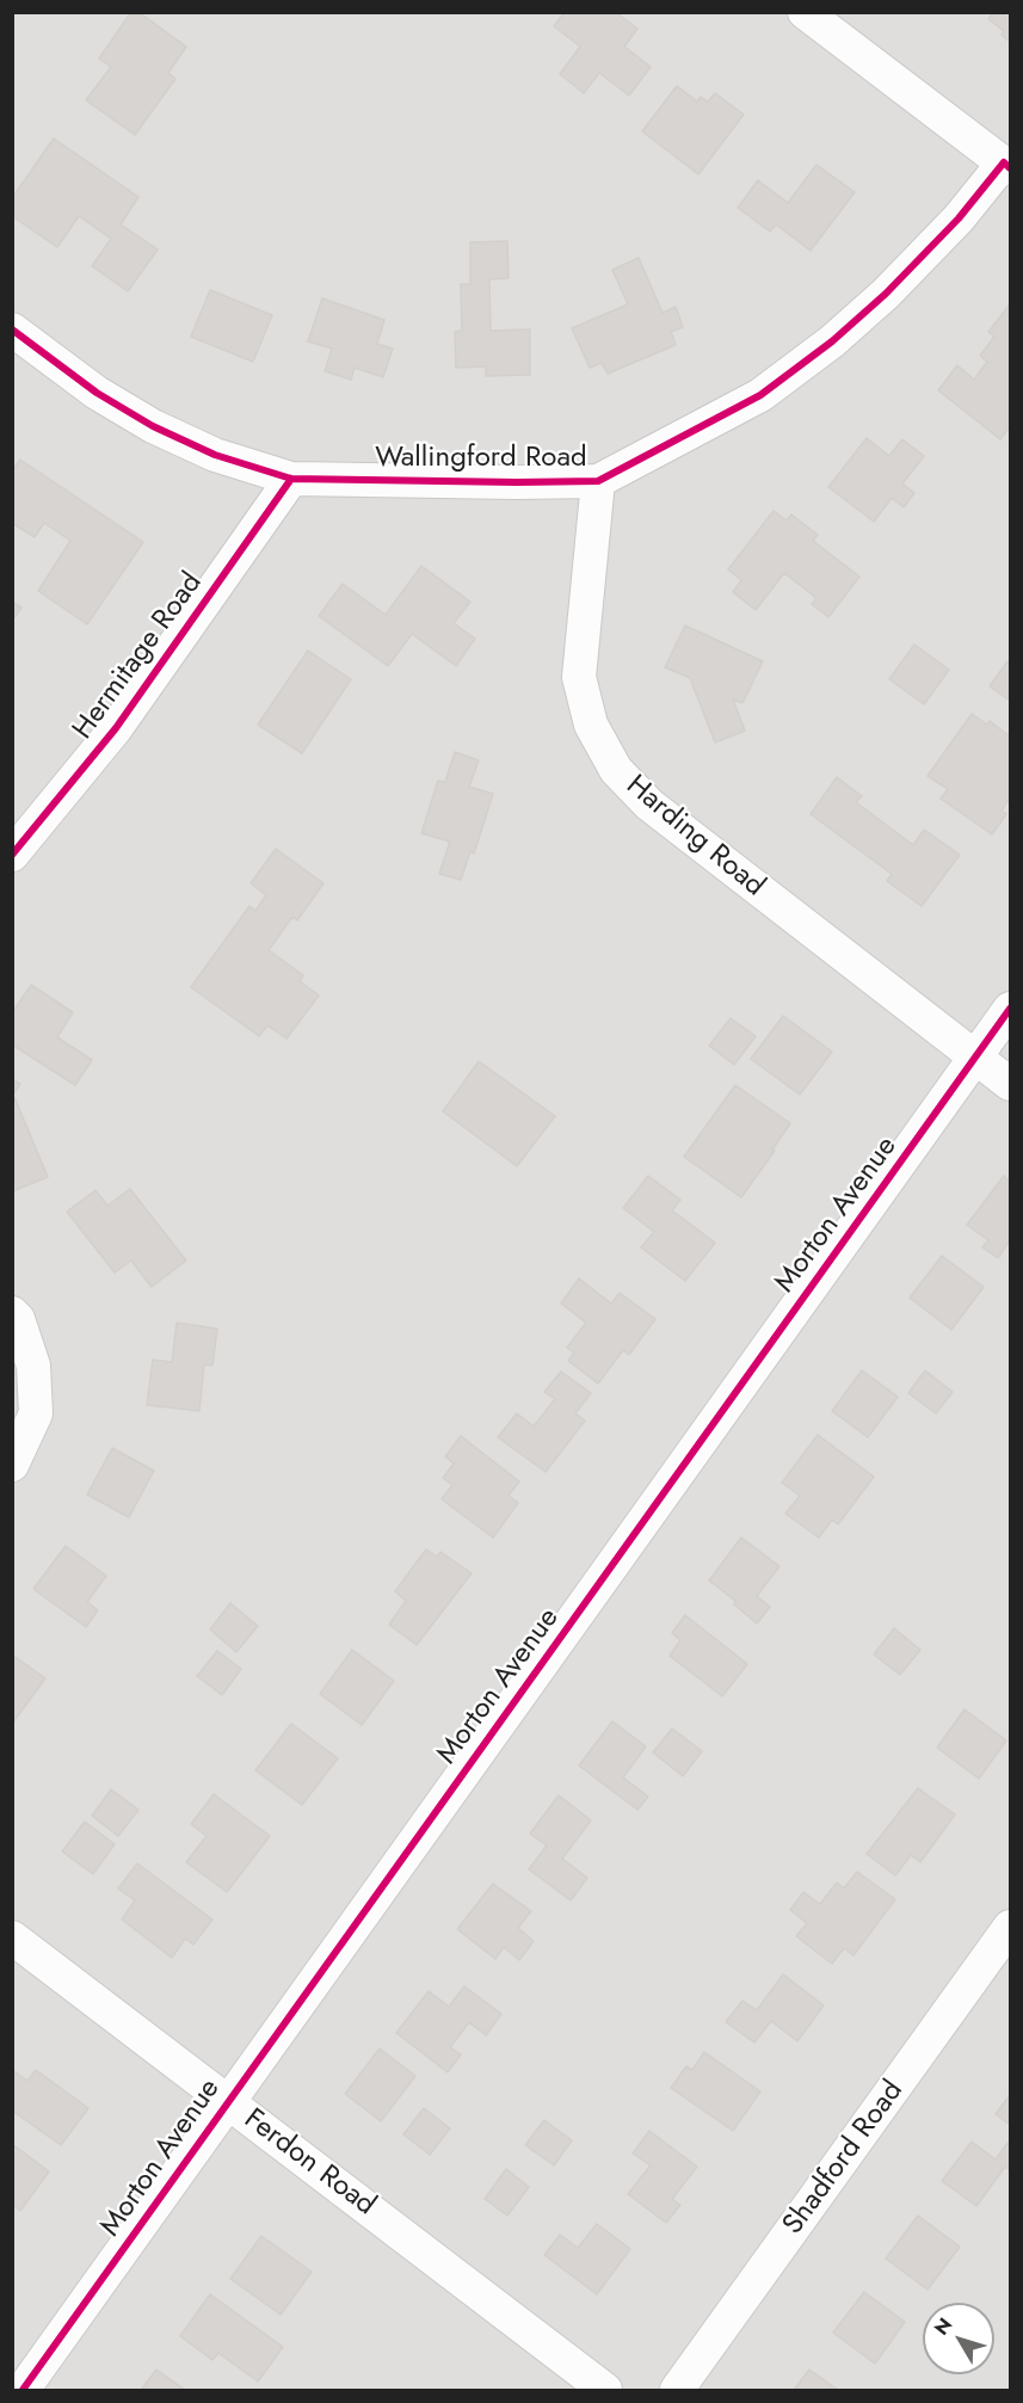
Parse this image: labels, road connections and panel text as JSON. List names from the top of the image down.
{
  "streets": {
    "street": [
      "Wallingford Road",
      "Hermitage Road",
      "Harding Road",
      "Morton Avenue",
      "Shadford Road",
      "Ferdon Road"
    ]
  },
  "crossings": [
    ["Wallingford Road", "Hermitage Road"],
    ["Wallingford Road", "Harding Road"],
    ["Harding Road", "Morton Avenue"],
    ["Morton Avenue", "Ferdon Road"]
  ],
  "north": "top left"
}
